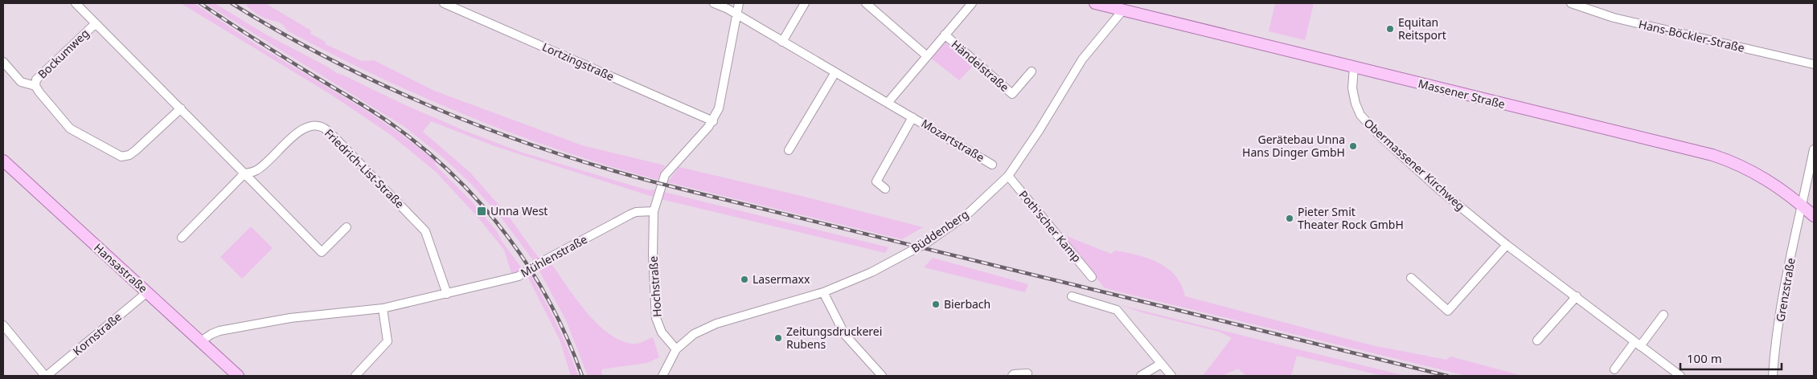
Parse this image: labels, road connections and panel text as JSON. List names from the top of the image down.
{
  "streets": {
    "main road": ["Massener Straße", "Hansastraße"],
    "street": [
      "Hans-Böckler-Straße",
      "Bockumweg",
      "Lortzingstraße",
      "Händelstraße",
      "Mozartstraße",
      "Obermassener Kirchweg",
      "Friedrich-List-Straße",
      "Poth'scher Kamp",
      "Büddenberg",
      "Mühlenstraße",
      "Hochstraße",
      "Grenzstraße",
      "Kornstraße"
    ]
  },
  "crossings": [
    ["Händelstraße", "Mozartstraße"],
    ["Massener Straße", "Obermassener Kirchweg"],
    ["Massener Straße", "Büddenberg"],
    ["Massener Straße", "Grenzstraße"],
    ["Friedrich-List-Straße", "Mühlenstraße"],
    ["Poth'scher Kamp", "Büddenberg"],
    ["Büddenberg", "Hochstraße"],
    ["Mühlenstraße", "Hansastraße"],
    ["Mühlenstraße", "Hochstraße"],
    ["Hansastraße", "Kornstraße"]
  ],
  "places": {
    "other": [
      "Equitan Reitsport",
      "Gerätebau Unna Hans Dinger GmbH",
      "Pieter Smit Theater Rock GmbH",
      "Lasermaxx",
      "Bierbach",
      "Zeitungsdruckerei Rubens"
    ],
    "transit": ["Unna West"]
  },
  "scale_bar": "100 m"
}
